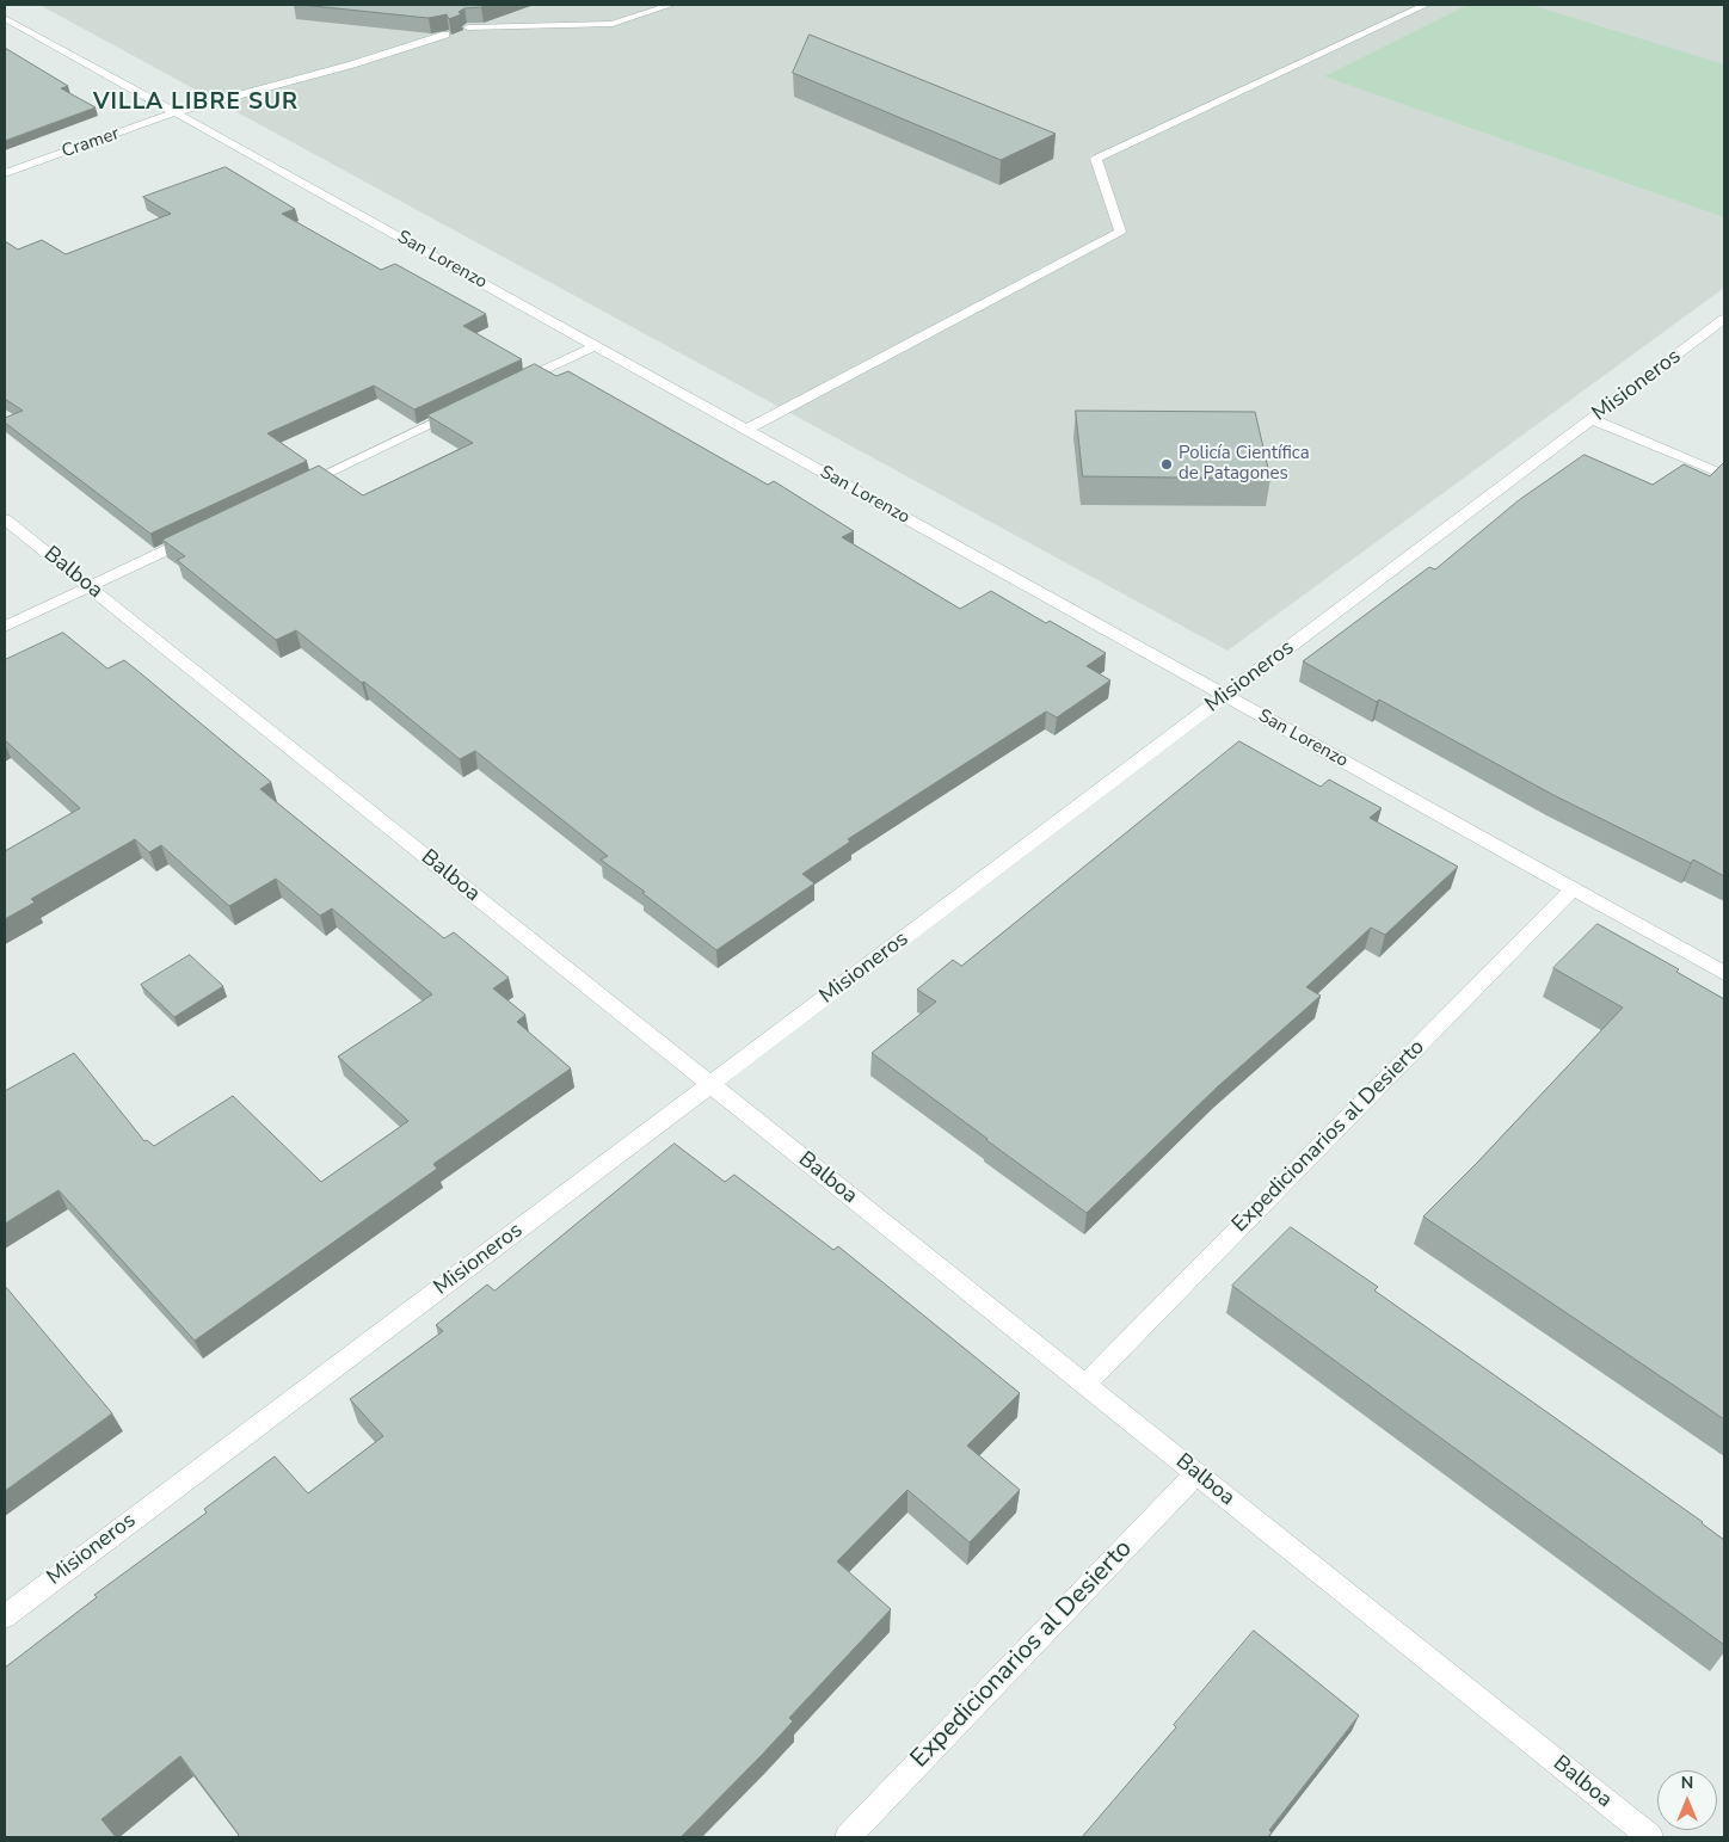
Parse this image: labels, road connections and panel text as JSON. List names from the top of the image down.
{
  "streets": {
    "street": [
      "Cramer",
      "San Lorenzo",
      "Misioneros",
      "Balboa",
      "Expedicionarios al Desierto"
    ]
  },
  "crossings": [
    ["Cramer", "San Lorenzo"],
    ["San Lorenzo", "Misioneros"],
    ["San Lorenzo", "Expedicionarios al Desierto"],
    ["Misioneros", "Balboa"],
    ["Balboa", "Expedicionarios al Desierto"]
  ],
  "districts": ["VILLA LIBRE SUR"],
  "places": ["Policía Científica de Patagones"],
  "north": "top"
}
